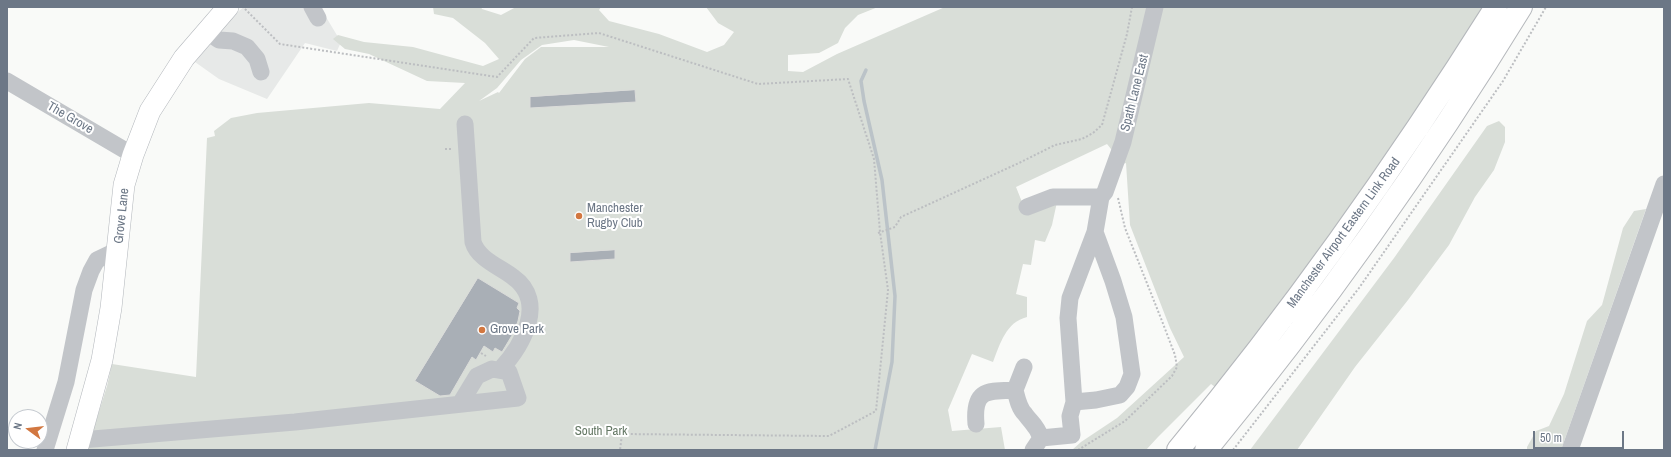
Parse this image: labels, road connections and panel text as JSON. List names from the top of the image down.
{
  "streets": {
    "highway": ["Manchester Airport Eastern Link Road"],
    "main road": ["Grove Lane"],
    "street": ["Spath Lane East", "The Grove"]
  },
  "crossings": [
    ["The Grove", "Grove Lane"]
  ],
  "parks": ["South Park"],
  "places": ["Manchester Rugby Club", "Grove Park"],
  "scale_bar": "50 m",
  "north": "left"
}
